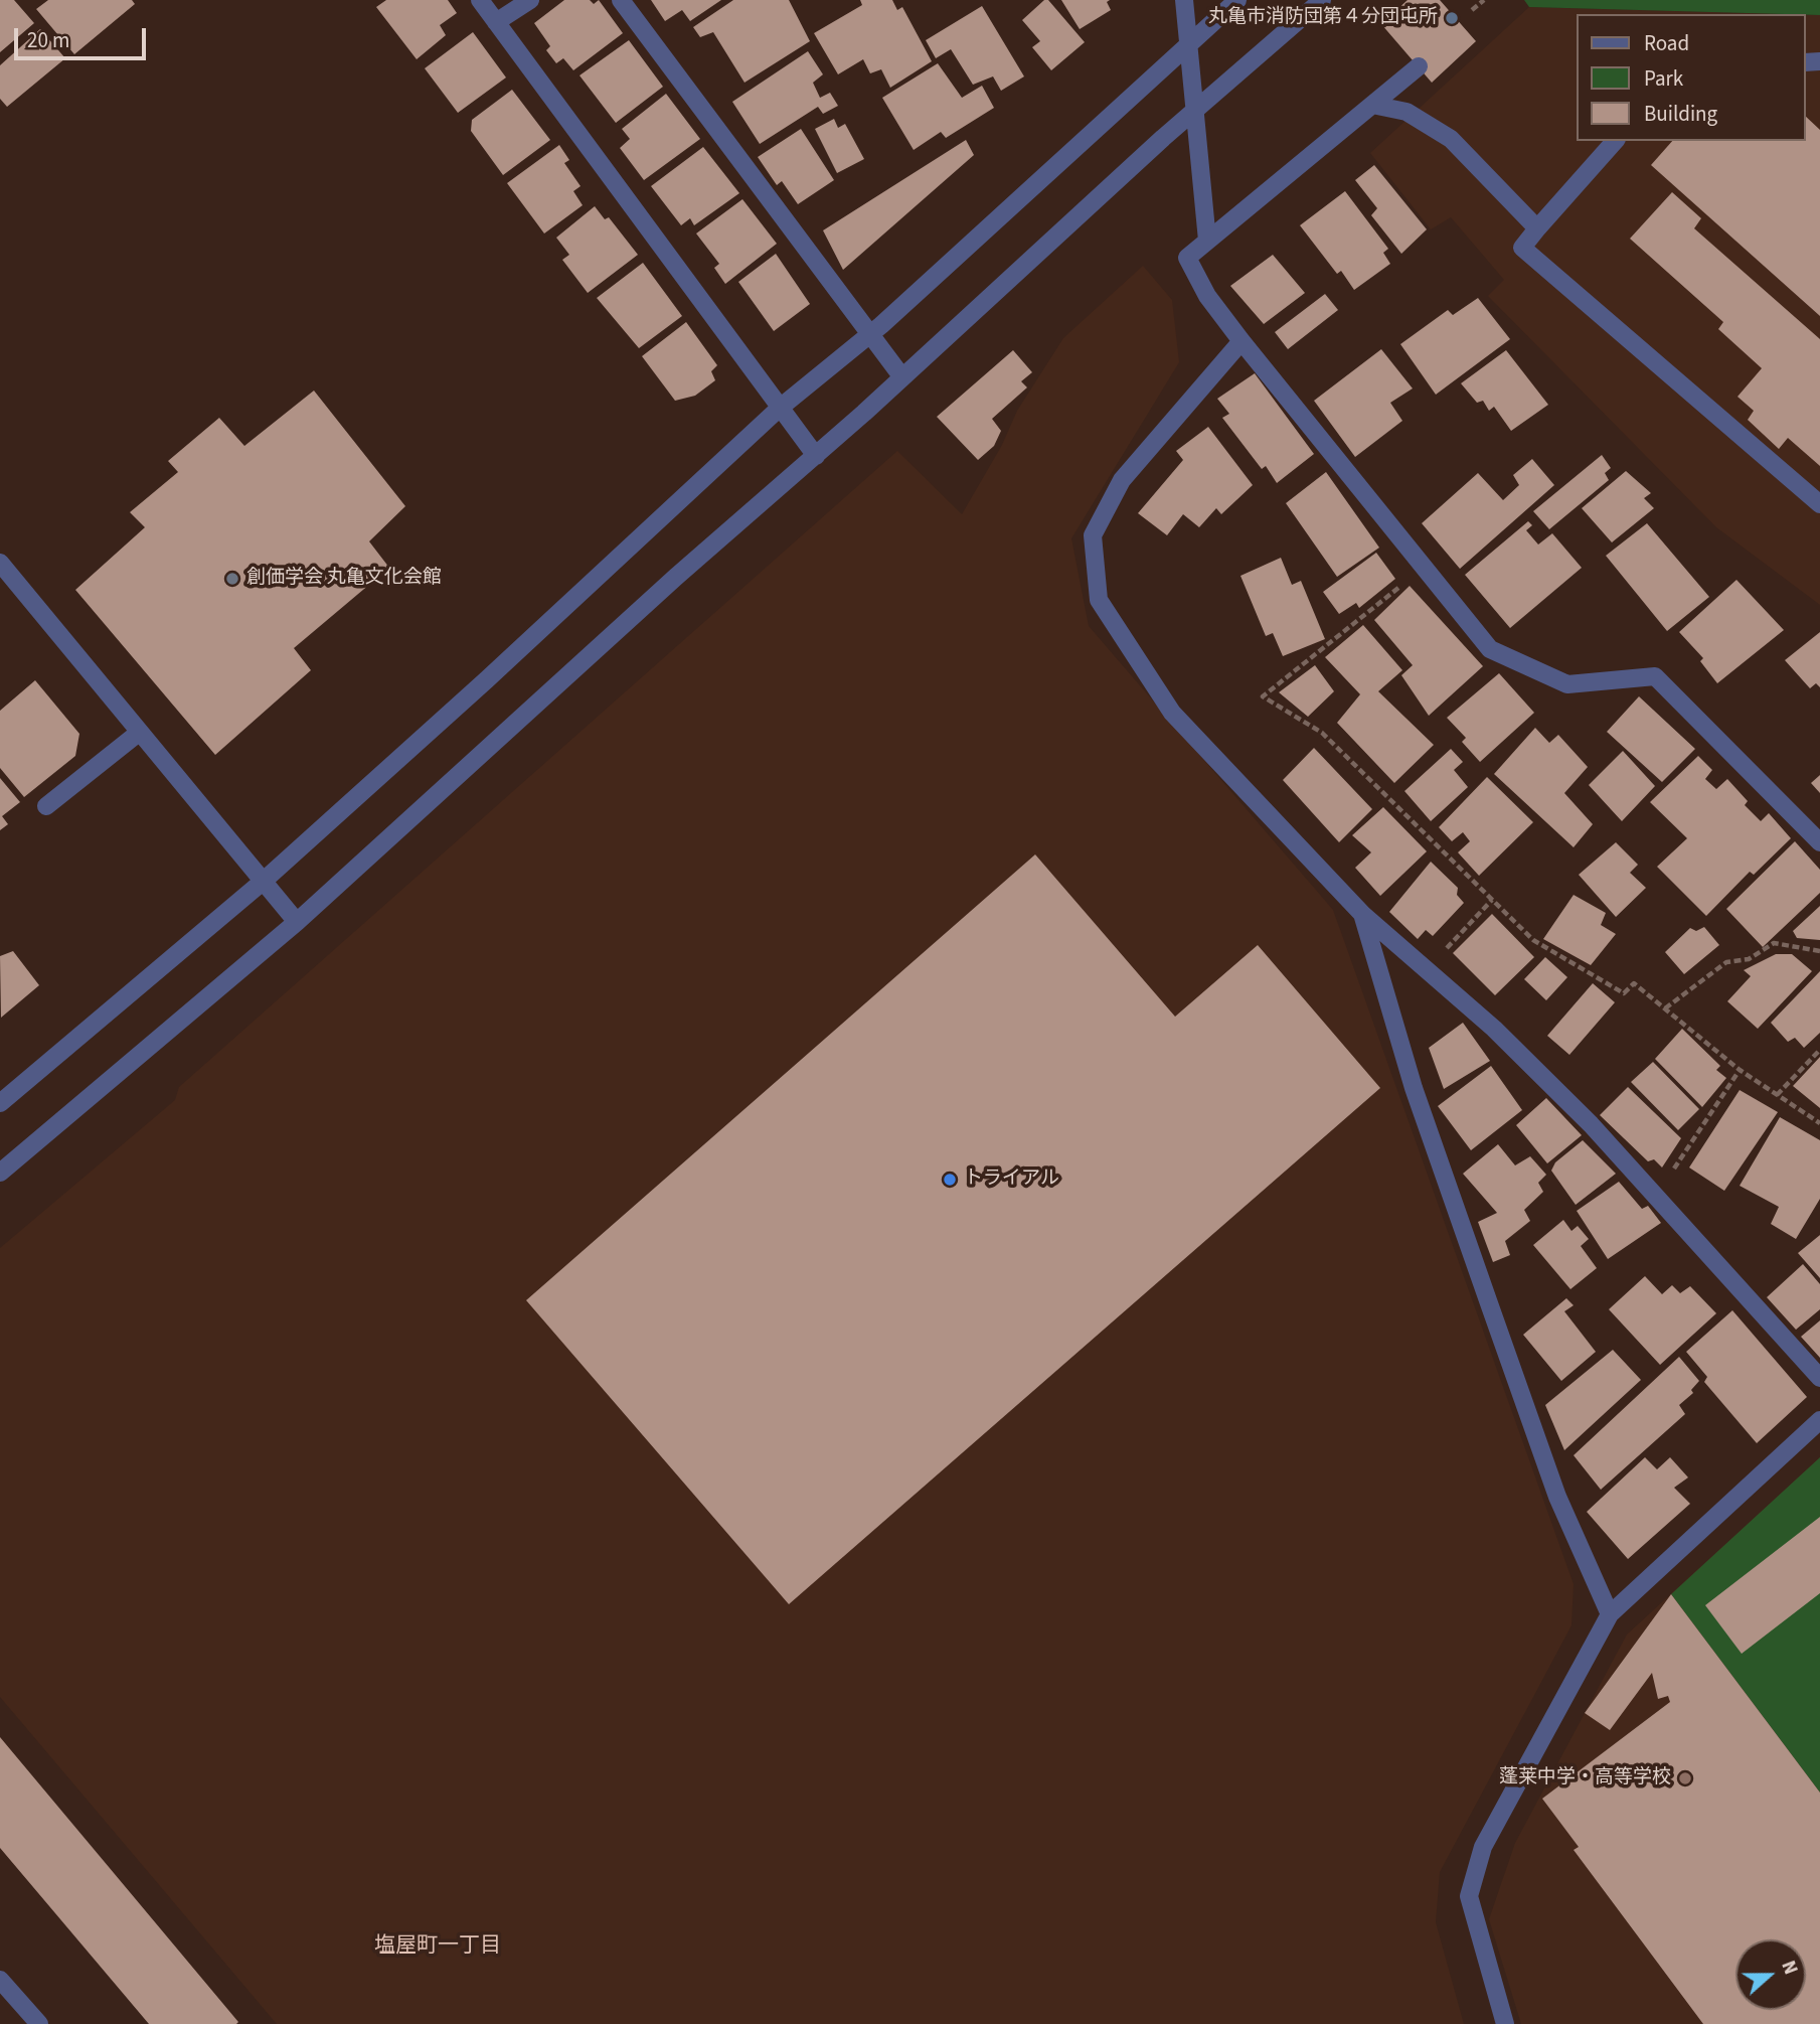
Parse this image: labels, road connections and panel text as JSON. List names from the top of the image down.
{
  "districts": ["塩屋町一丁目"],
  "places": [
    "丸亀市消防団第４分団屯所",
    "創価学会 丸亀文化会館",
    "トライアル",
    "蓬莱中学・高等学校"
  ],
  "legend": ["Road", "Park", "Building"],
  "scale_bar": "20 m",
  "north": "right"
}
